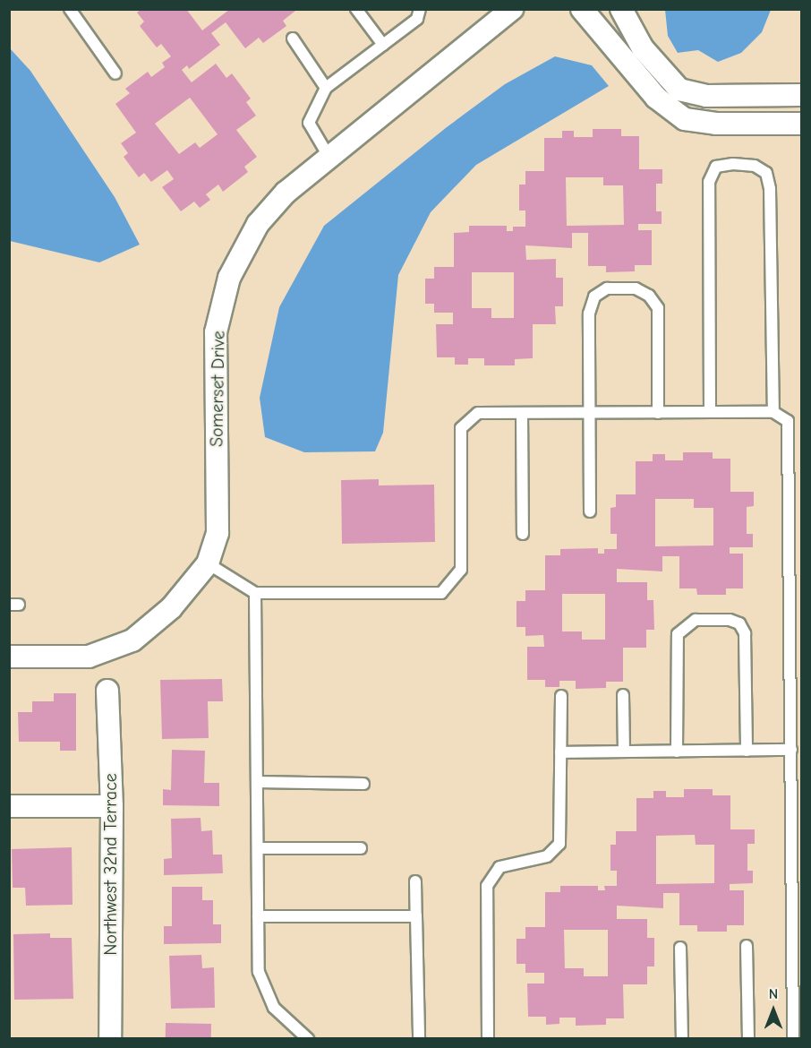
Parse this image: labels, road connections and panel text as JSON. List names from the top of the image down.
{
  "streets": {
    "street": ["Somerset Drive", "Northwest 32nd Terrace"]
  },
  "north": "top"
}
